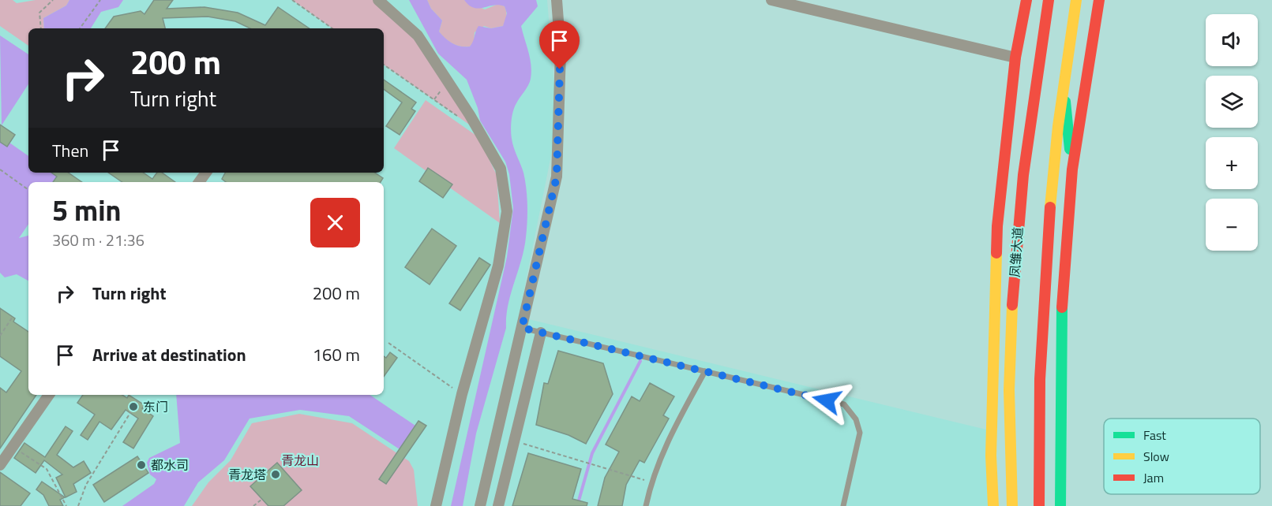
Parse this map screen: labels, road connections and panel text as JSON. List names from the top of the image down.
{
  "streets": {
    "street": ["凤雏大道"]
  },
  "parks": ["青龙山"],
  "places": ["东门", "都水司", "青龙塔"],
  "legend": ["Fast", "Slow", "Jam"],
  "page": {
    "map_buttons": ["+", "−"],
    "turn": ["200 m", "Turn right"],
    "then": "Then",
    "heading": ["5 min", "360 m · 21:36"],
    "list": [
      {
        "name": "Turn right",
        "value": "200 m"
      },
      {
        "name": "Arrive at destination",
        "value": "160 m"
      }
    ]
  }
}
